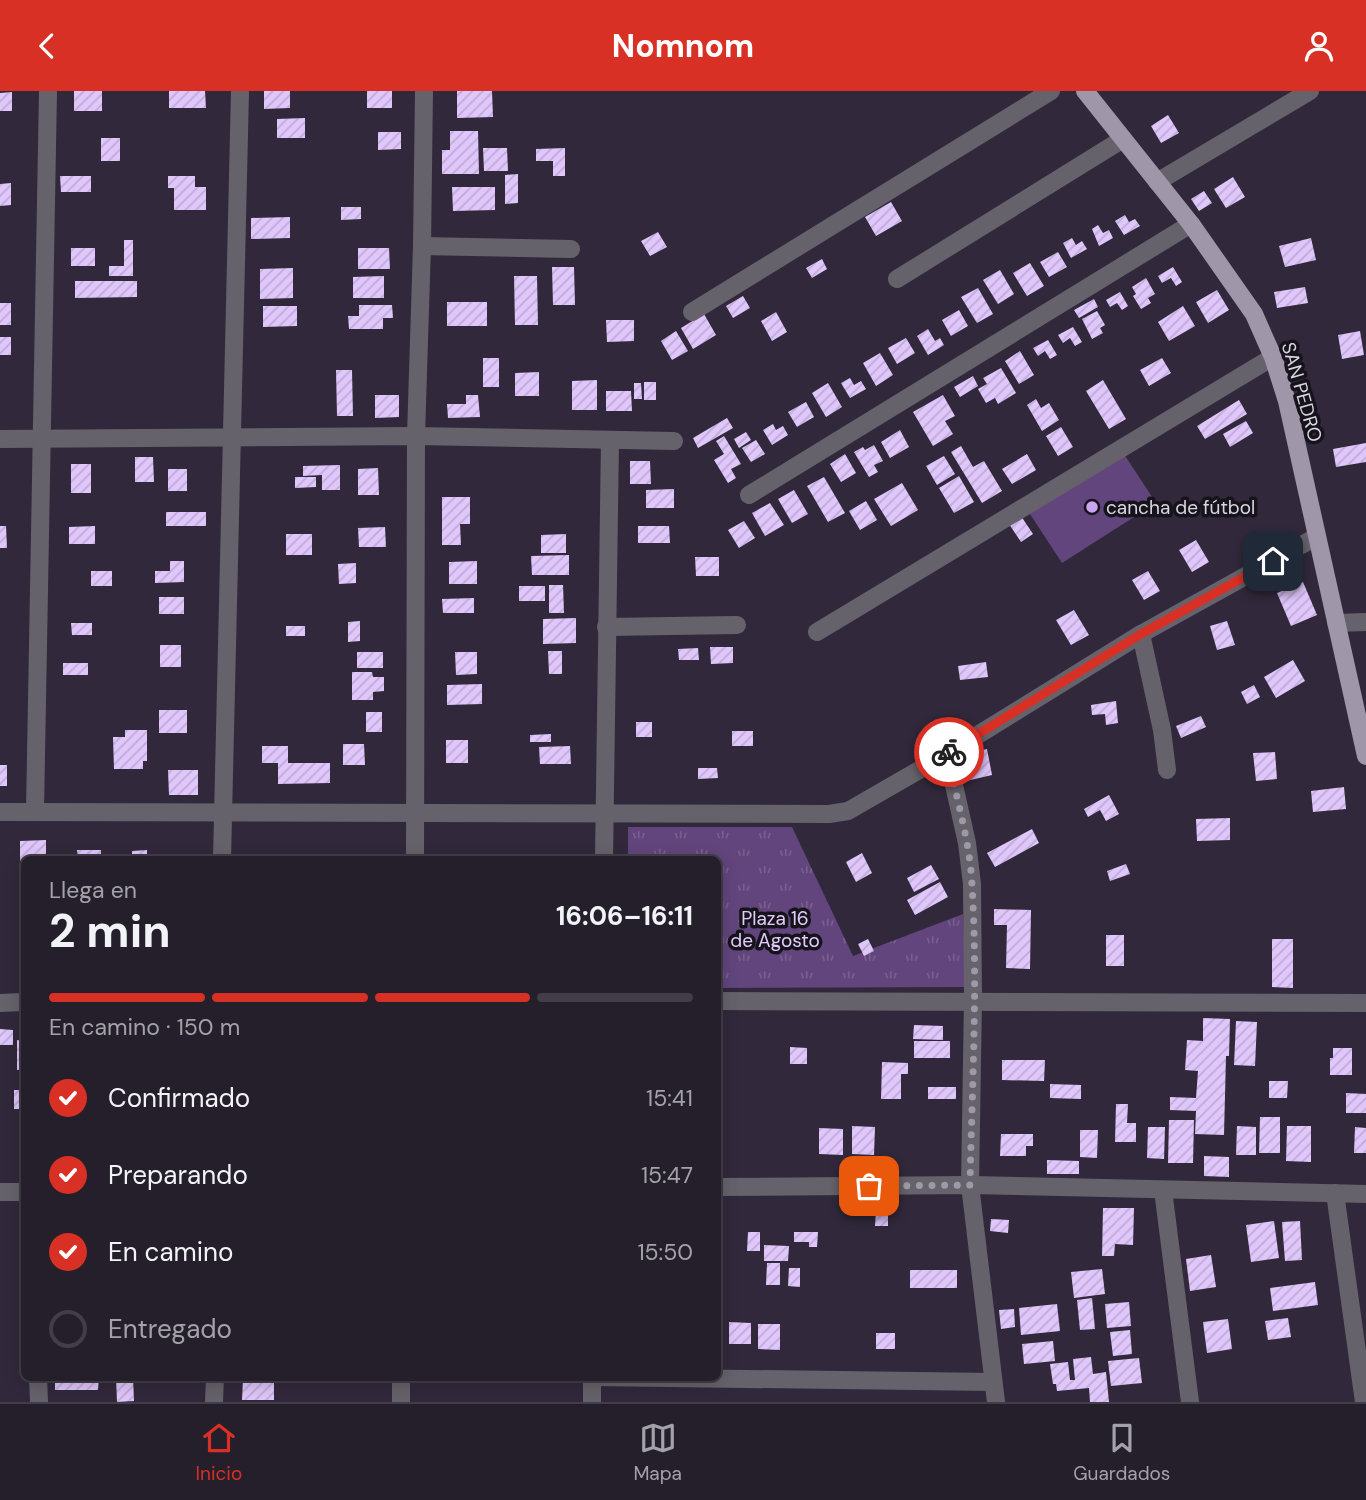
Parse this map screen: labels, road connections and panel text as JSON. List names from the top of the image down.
{
  "streets": {
    "main road": ["SAN PEDRO"]
  },
  "parks": ["Plaza 16 de Agosto"],
  "places": ["cancha de fútbol"],
  "page": {
    "header": "Nomnom",
    "heading": ["2 min", "Llega en", "16:06–16:11"],
    "bar": "En camino · 150 m",
    "list": [
      ["Confirmado", "15:41"],
      ["Preparando", "15:47"],
      ["En camino", "15:50"],
      "Entregado"
    ],
    "tabs": ["Inicio", "Mapa", "Guardados"]
  }
}
